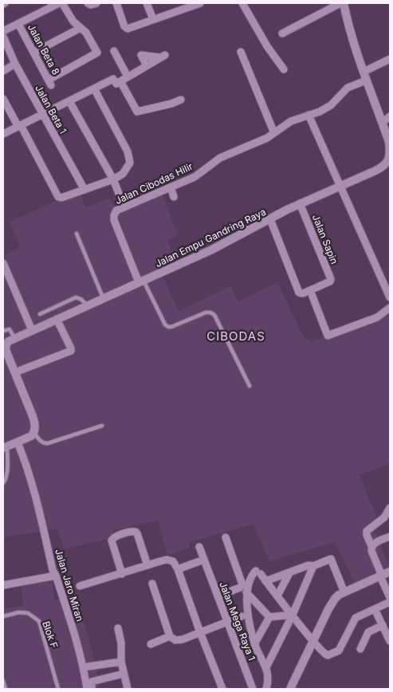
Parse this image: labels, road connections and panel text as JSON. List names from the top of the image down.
{
  "streets": {
    "street": [
      "Jalan Beta 8",
      "Jalan Beta 1",
      "Jalan Cibodas Hilir",
      "Jalan Empu Gandring Raya",
      "Jalan Sapin",
      "Jalan Jaro Miran",
      "Jalan Mega Raya 1"
    ],
    "lane": ["Blok F"]
  },
  "crossings": [
    ["Jalan Cibodas Hilir", "Jalan Empu Gandring Raya"],
    ["Jalan Empu Gandring Raya", "Jalan Sapin"]
  ],
  "districts": ["CIBODAS"]
}
